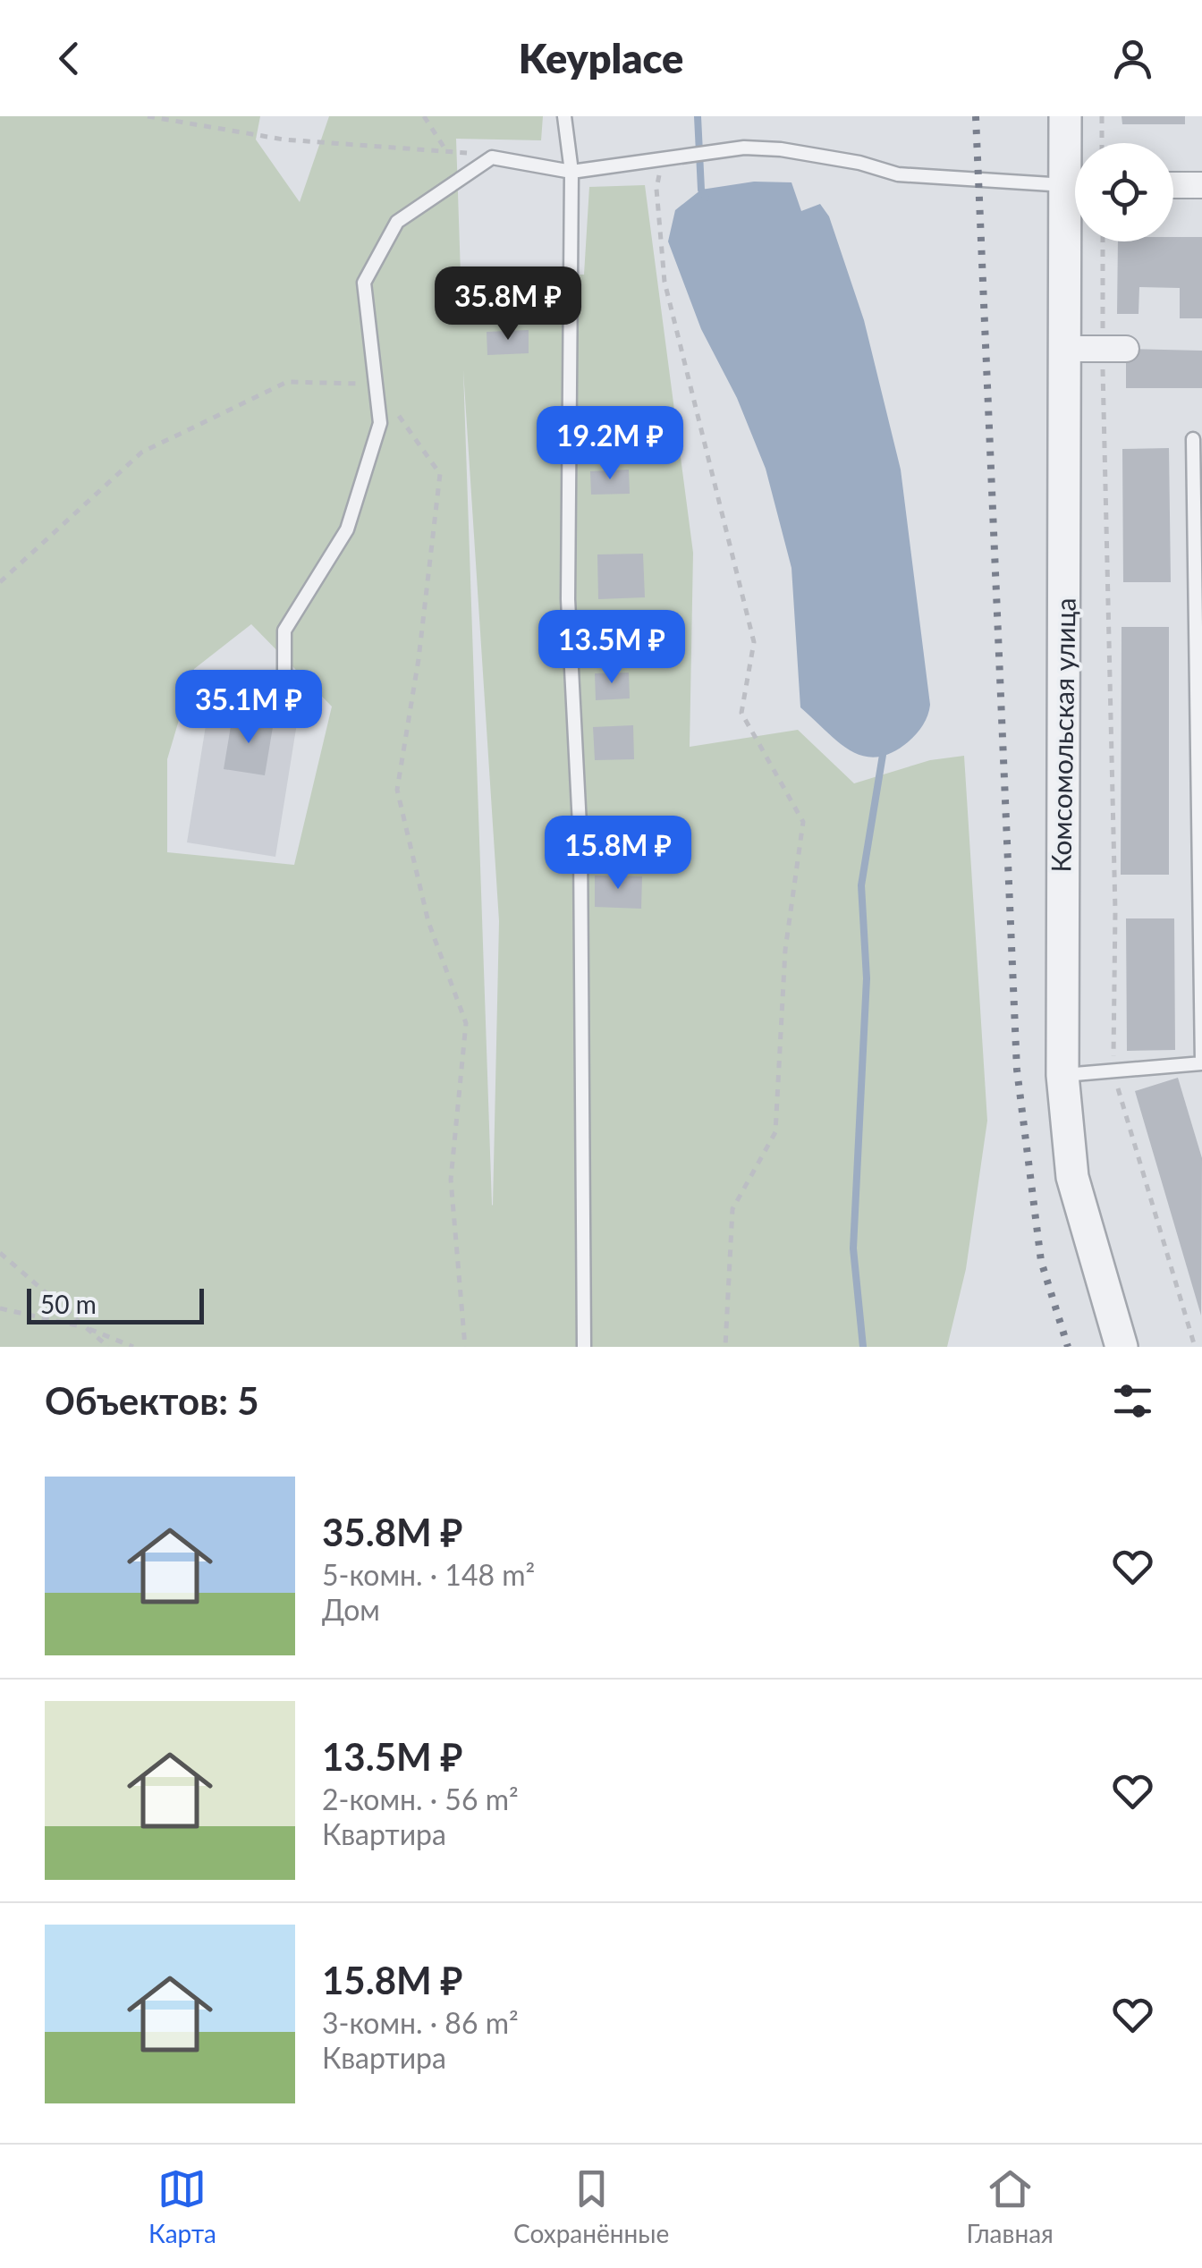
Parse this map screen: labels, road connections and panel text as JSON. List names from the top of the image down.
{
  "streets": {
    "street": ["Комсомольская улица"]
  },
  "scale_bar": "50 m",
  "page": {
    "header": "Keyplace",
    "price": [
      "35.8M ₽",
      "19.2M ₽",
      "13.5M ₽",
      "35.1M ₽",
      "15.8M ₽"
    ],
    "scale": "50 m",
    "heading": "Объектов: 5",
    "list": [
      {
        "name": "35.8M ₽",
        "note": "5-комн. · 148 m² · Дом"
      },
      {
        "name": "13.5M ₽",
        "note": "2-комн. · 56 m² · Квартира"
      },
      {
        "name": "15.8M ₽",
        "note": "3-комн. · 86 m² · Квартира"
      }
    ],
    "tabs": ["Карта", "Сохранённые", "Главная"]
  }
}
